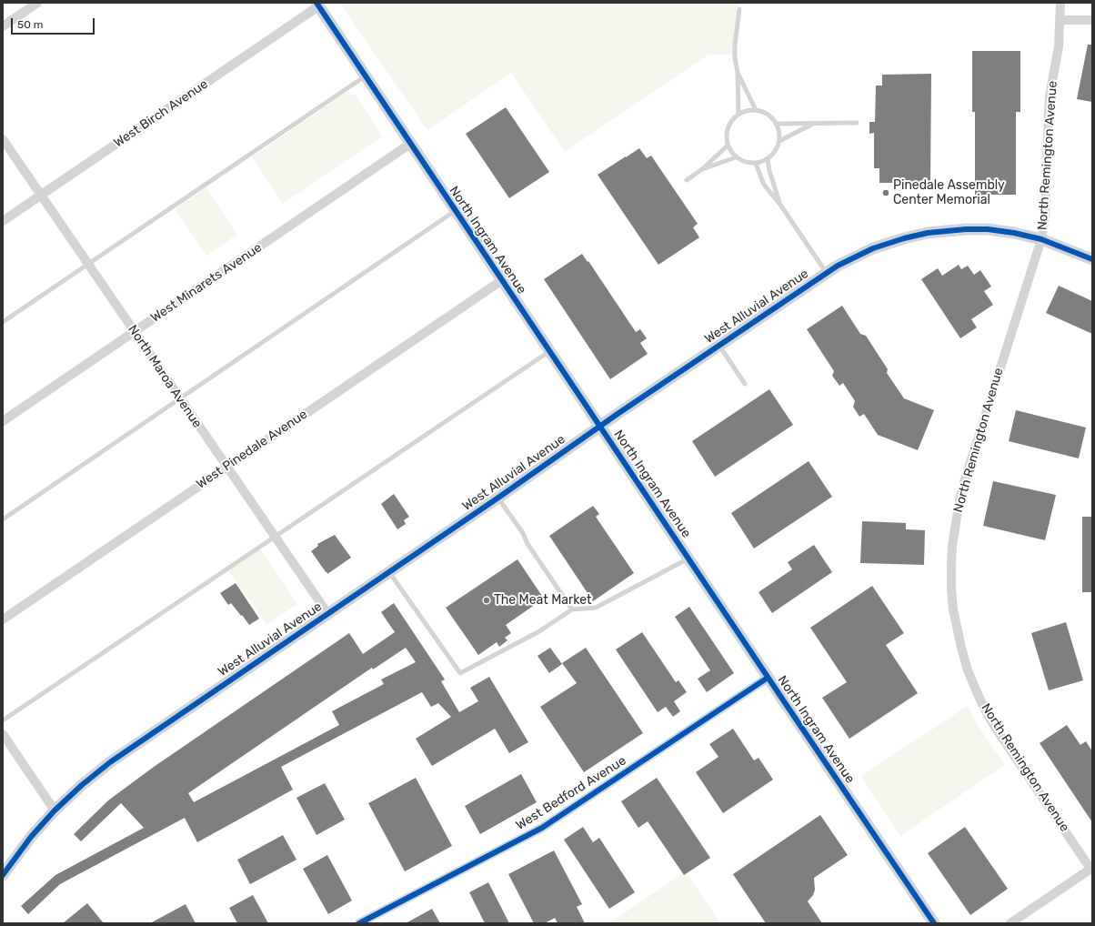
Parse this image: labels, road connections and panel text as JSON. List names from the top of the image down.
{
  "streets": {
    "street": [
      "West Birch Avenue",
      "North Remington Avenue",
      "North Ingram Avenue",
      "West Minarets Avenue",
      "West Alluvial Avenue",
      "North Maroa Avenue",
      "West Pinedale Avenue",
      "West Bedford Avenue"
    ]
  },
  "crossings": [
    ["West Birch Avenue", "North Ingram Avenue"],
    ["West Birch Avenue", "North Maroa Avenue"],
    ["North Remington Avenue", "West Alluvial Avenue"],
    ["North Ingram Avenue", "West Minarets Avenue"],
    ["North Ingram Avenue", "West Alluvial Avenue"],
    ["North Ingram Avenue", "West Pinedale Avenue"],
    ["North Ingram Avenue", "West Bedford Avenue"],
    ["West Minarets Avenue", "North Maroa Avenue"],
    ["West Alluvial Avenue", "North Maroa Avenue"],
    ["North Maroa Avenue", "West Pinedale Avenue"]
  ],
  "places": ["Pinedale Assembly Center Memorial", "The Meat Market"],
  "scale_bar": "50 m"
}
